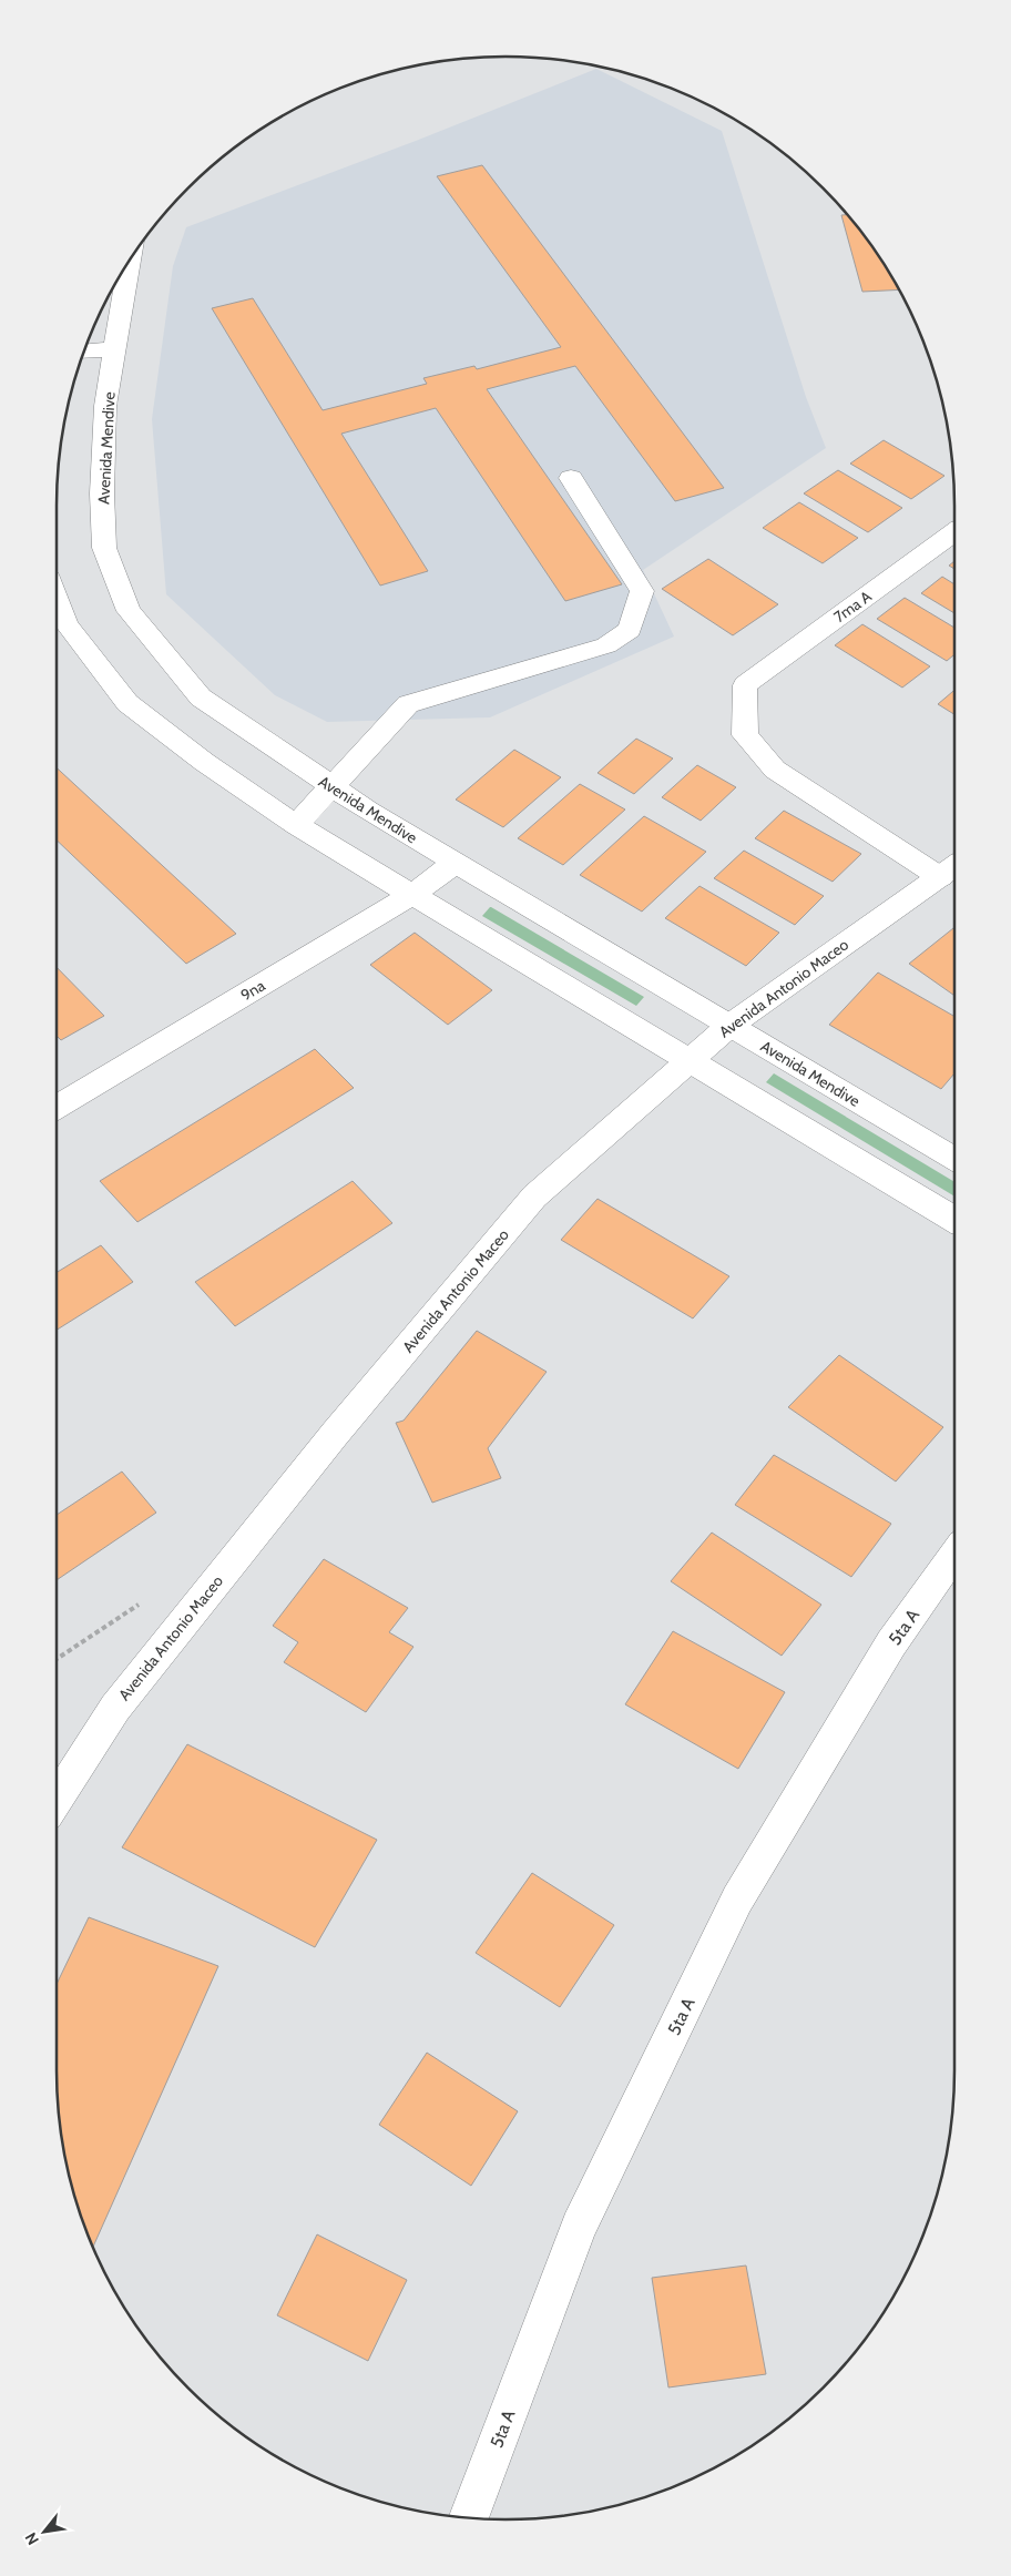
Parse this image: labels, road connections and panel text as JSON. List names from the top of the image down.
{
  "streets": {
    "street": [
      "Avenida Mendive",
      "7ma A",
      "Avenida Antonio Maceo",
      "9na",
      "5ta A"
    ]
  },
  "crossings": [
    ["Avenida Mendive", "Avenida Antonio Maceo"],
    ["Avenida Mendive", "9na"],
    ["7ma A", "Avenida Antonio Maceo"]
  ],
  "north": "bottom left"
}
